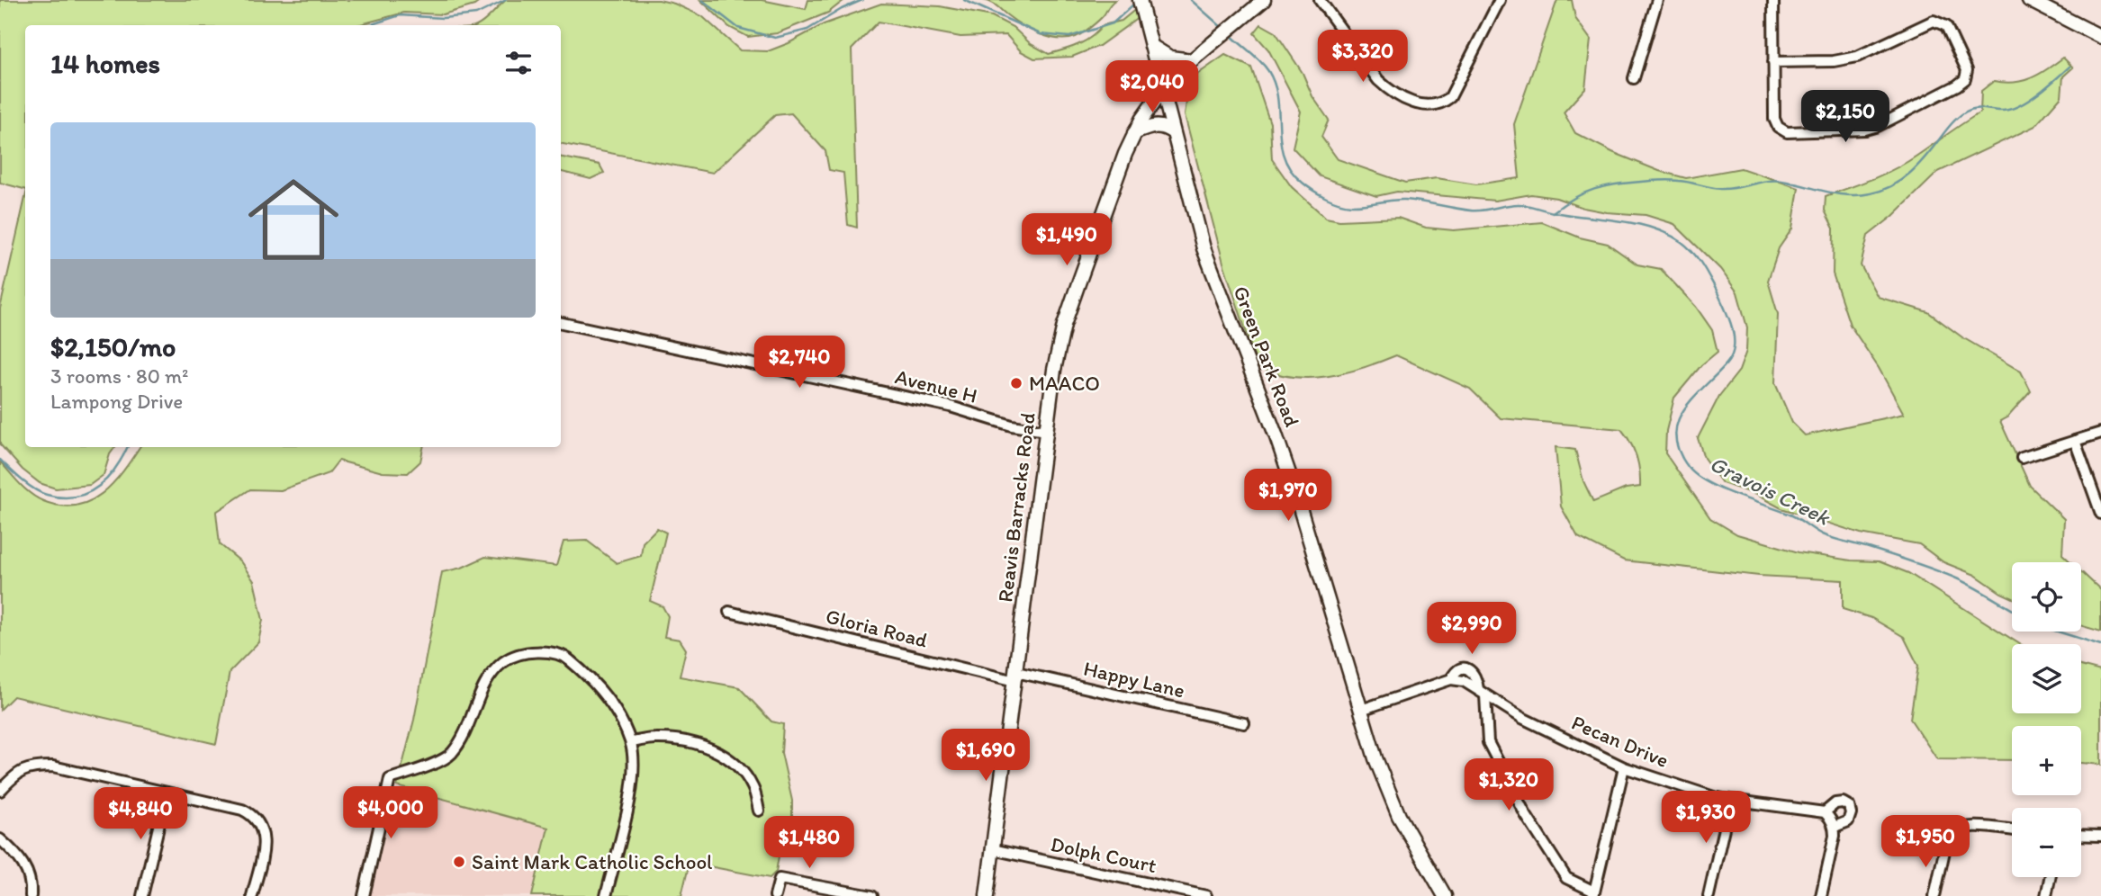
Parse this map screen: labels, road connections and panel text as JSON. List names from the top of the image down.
{
  "streets": {
    "main road": ["Green Park Road", "Reavis Barracks Road"],
    "street": [
      "Avenue H",
      "Gloria Road",
      "Happy Lane",
      "Pecan Drive",
      "Dolph Court"
    ]
  },
  "crossings": [
    ["Green Park Road", "Reavis Barracks Road"],
    ["Green Park Road", "Pecan Drive"],
    ["Avenue H", "Reavis Barracks Road"],
    ["Reavis Barracks Road", "Gloria Road"],
    ["Reavis Barracks Road", "Happy Lane"],
    ["Reavis Barracks Road", "Dolph Court"],
    ["Gloria Road", "Happy Lane"]
  ],
  "water": ["Gravois Creek"],
  "places": ["MAACO", "Saint Mark Catholic School"],
  "page": {
    "heading": "14 homes",
    "price": [
      "$3,320",
      "$2,040",
      "$2,150",
      "$1,490",
      "$2,740",
      "$1,970",
      "$2,990",
      "$1,690",
      "$1,320",
      "$4,000",
      "$4,840",
      "$1,930",
      "$1,950",
      "$1,480"
    ],
    "list": [
      {
        "name": "$2,150/mo",
        "note": "3 rooms · 80 m² · Lampong Drive"
      }
    ],
    "map_buttons": ["+", "−"]
  }
}
